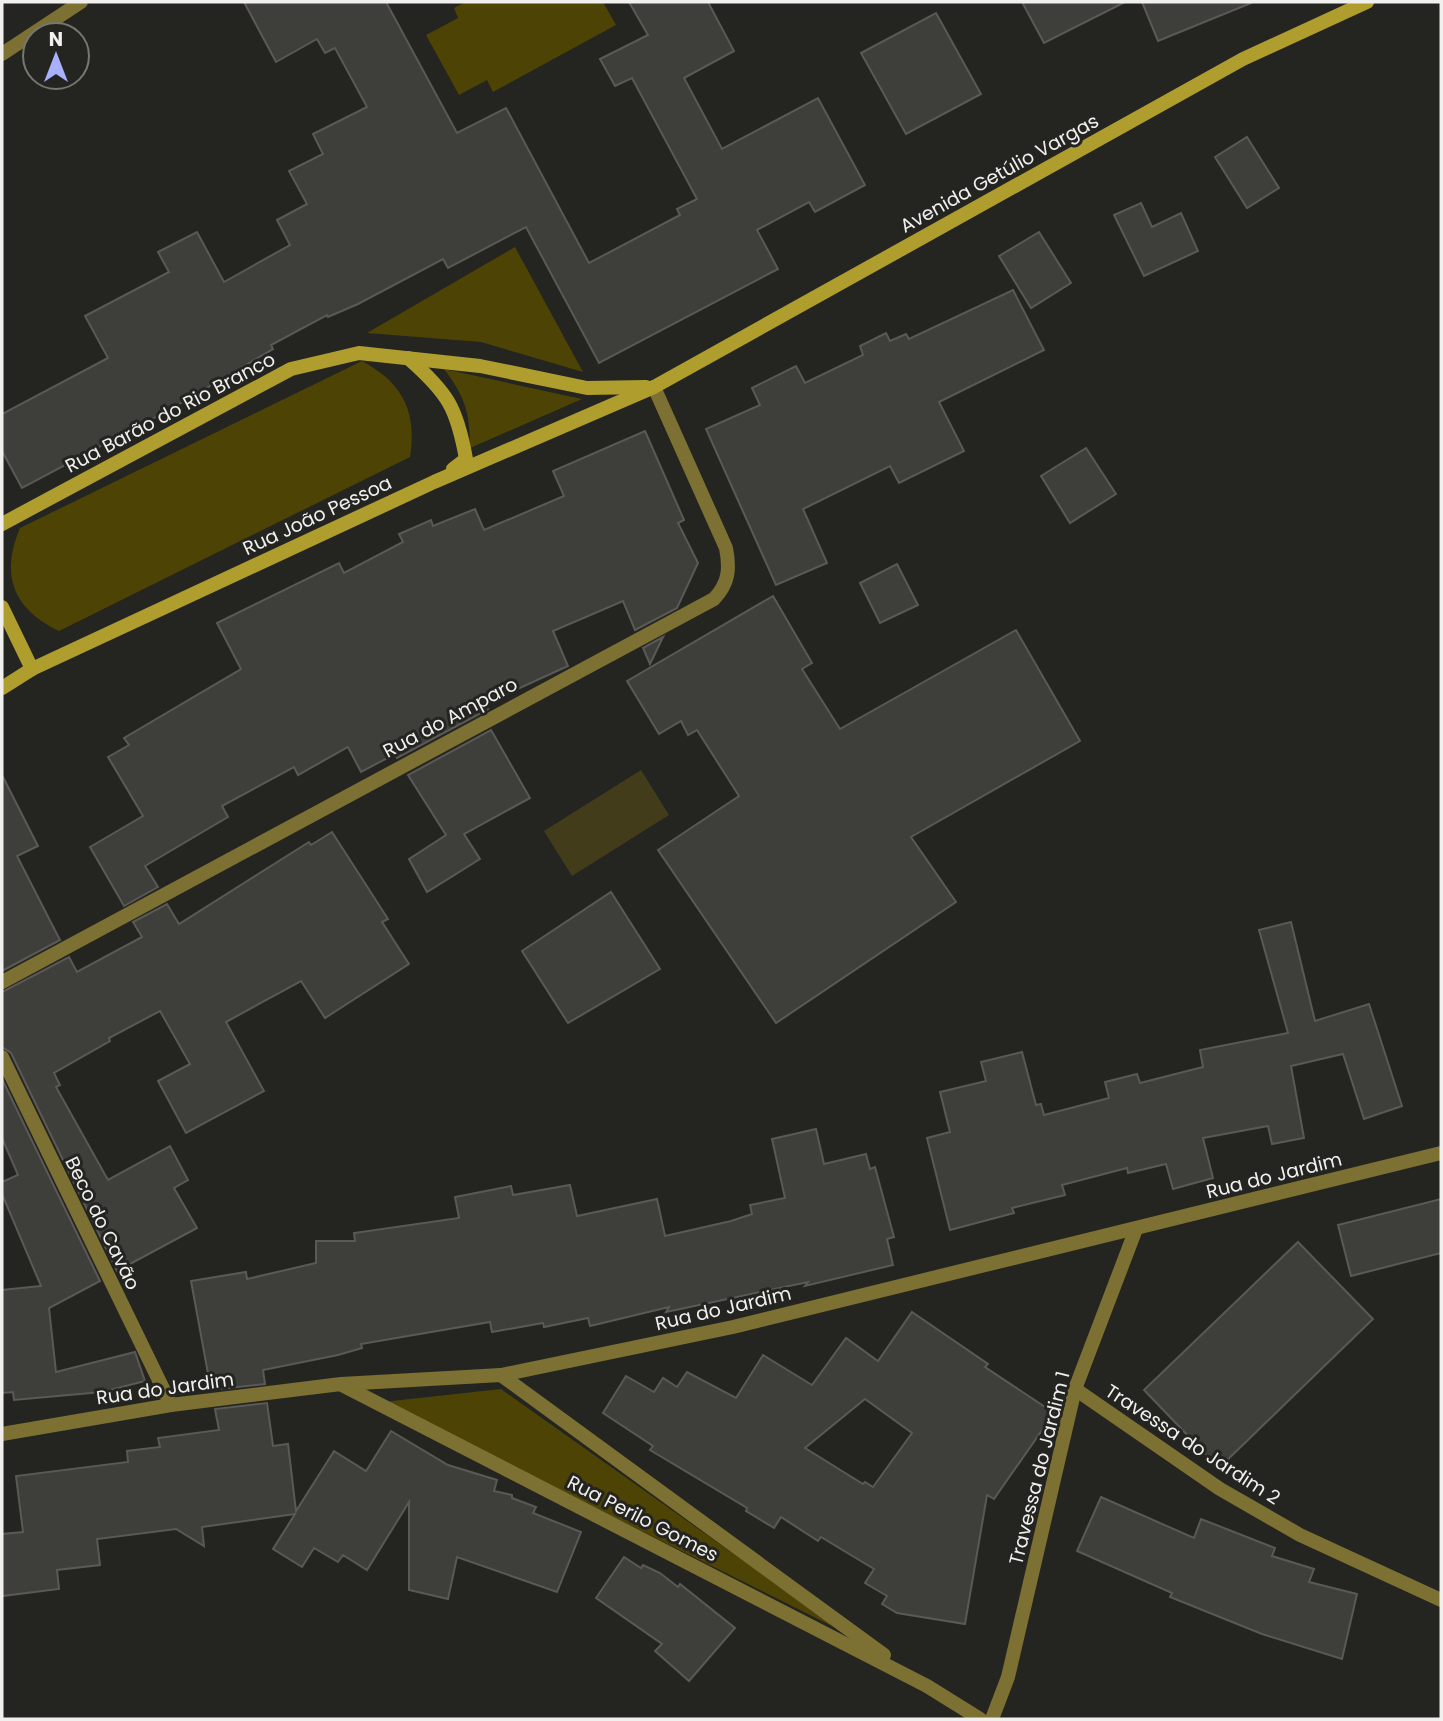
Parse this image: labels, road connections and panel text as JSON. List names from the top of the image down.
{
  "streets": {
    "main road": ["Avenida Getúlio Vargas", "Rua Barão do Rio Branco", "Rua João Pessoa"],
    "street": [
      "Rua do Amparo",
      "Rua do Jardim",
      "Beco do Cavão",
      "Travessa do Jardim 2",
      "Travessa do Jardim 1",
      "Rua Perilo Gomes"
    ]
  },
  "crossings": [
    ["Avenida Getúlio Vargas", "Rua Barão do Rio Branco"],
    ["Avenida Getúlio Vargas", "Rua João Pessoa"],
    ["Avenida Getúlio Vargas", "Rua do Amparo"],
    ["Rua Barão do Rio Branco", "Rua João Pessoa"],
    ["Rua Barão do Rio Branco", "Rua do Amparo"],
    ["Rua João Pessoa", "Rua do Amparo"],
    ["Rua do Jardim", "Beco do Cavão"],
    ["Rua do Jardim", "Travessa do Jardim 1"],
    ["Rua do Jardim", "Rua Perilo Gomes"],
    ["Travessa do Jardim 2", "Travessa do Jardim 1"]
  ],
  "north": "top"
}
